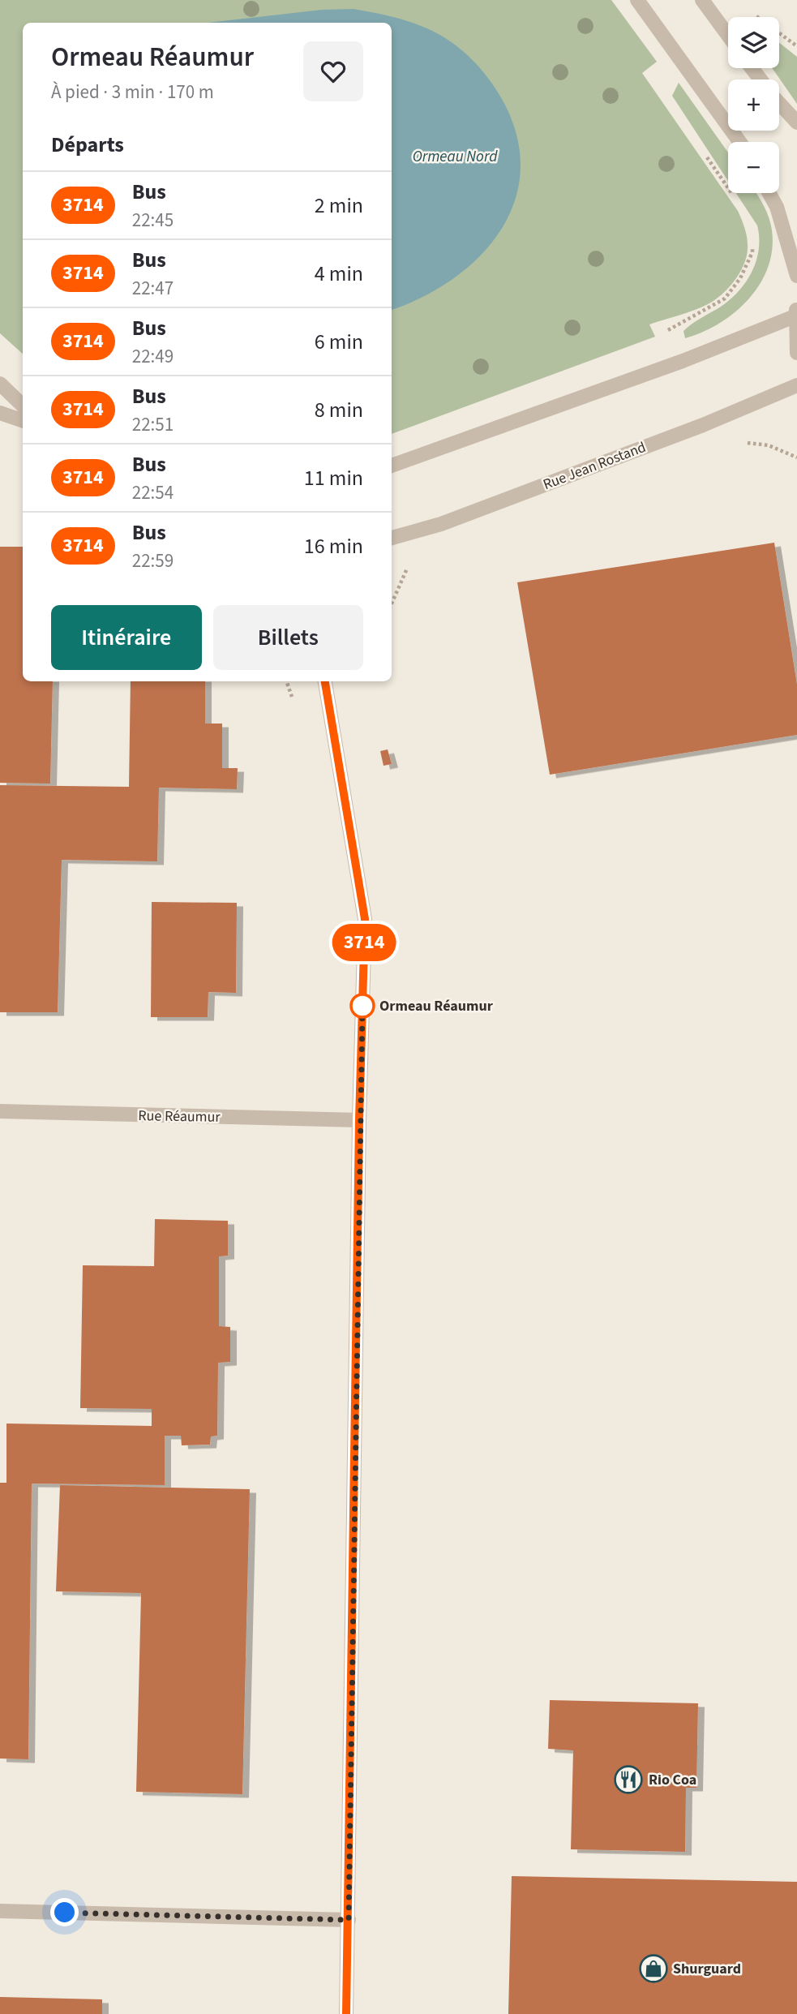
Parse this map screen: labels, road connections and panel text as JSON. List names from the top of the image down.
{
  "streets": {
    "street": ["Rue Jean Rostand", "Rue Réaumur"]
  },
  "water": ["Ormeau Nord"],
  "places": {
    "other": ["Ormeau Réaumur"],
    "restaurant": ["Rio Coa"],
    "shop": ["Shurguard"]
  },
  "lines": ["bus line 3714"],
  "page": {
    "on_map": "3714",
    "map_buttons": ["+", "−"],
    "heading": [
      ["Ormeau Réaumur", "À pied · 3 min · 170 m"],
      "Départs"
    ],
    "list": [
      {
        "mark": "3714",
        "name": "Bus",
        "note": "22:45",
        "value": "2 min"
      },
      {
        "mark": "3714",
        "name": "Bus",
        "note": "22:47",
        "value": "4 min"
      },
      {
        "mark": "3714",
        "name": "Bus",
        "note": "22:49",
        "value": "6 min"
      },
      {
        "mark": "3714",
        "name": "Bus",
        "note": "22:51",
        "value": "8 min"
      },
      {
        "mark": "3714",
        "name": "Bus",
        "note": "22:54",
        "value": "11 min"
      },
      {
        "mark": "3714",
        "name": "Bus",
        "note": "22:59",
        "value": "16 min"
      }
    ],
    "buttons": ["Itinéraire", "Billets"]
  }
}
